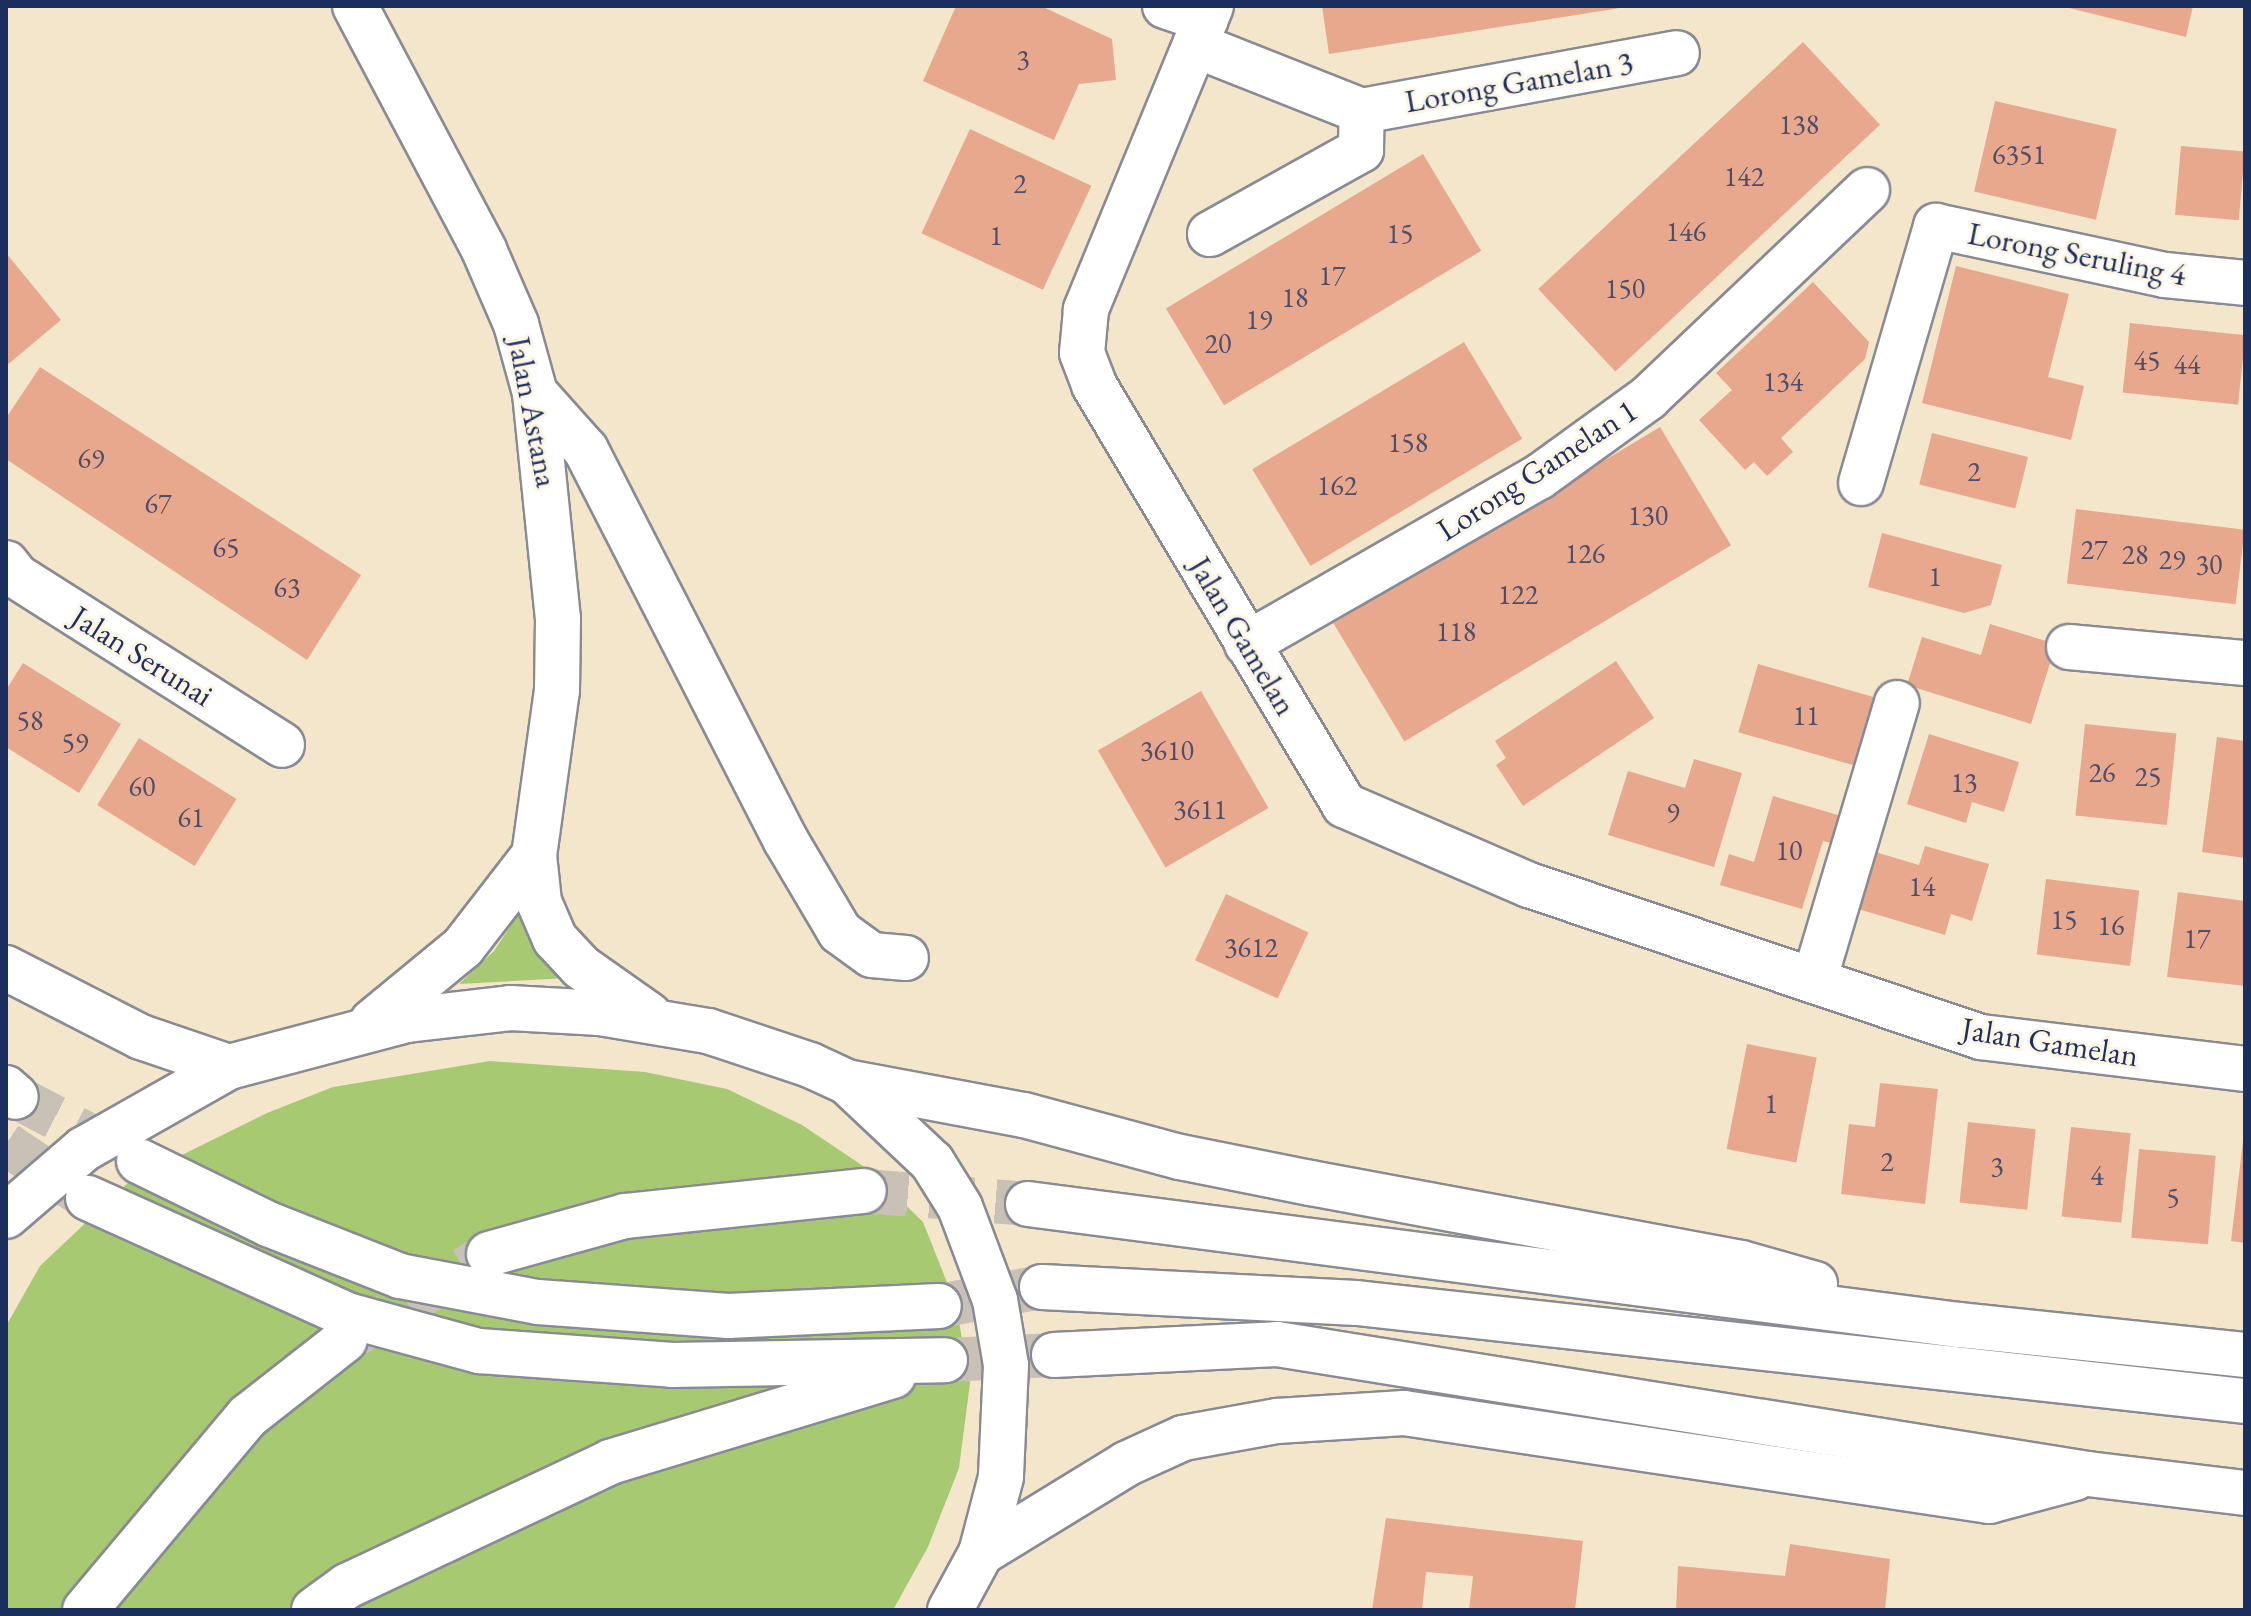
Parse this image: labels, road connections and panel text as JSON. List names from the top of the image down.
{
  "streets": {
    "main road": [
      "Lorong Gamelan 3",
      "Lorong Seruling 4",
      "Jalan Astana",
      "Lorong Gamelan 1",
      "Jalan Gamelan",
      "Jalan Serunai"
    ]
  },
  "crossings": [
    ["Lorong Gamelan 3", "Jalan Gamelan"],
    ["Lorong Gamelan 1", "Jalan Gamelan"]
  ],
  "house_numbers": [
    "3",
    "138",
    "6351",
    "142",
    "2",
    "146",
    "15",
    "1",
    "17",
    "150",
    "18",
    "19",
    "20",
    "45",
    "44",
    "134",
    "158",
    "69",
    "2",
    "162",
    "67",
    "130",
    "65",
    "27",
    "126",
    "28",
    "29",
    "30",
    "1",
    "63",
    "122",
    "118",
    "11",
    "58",
    "59",
    "3610",
    "26",
    "25",
    "13",
    "60",
    "3611",
    "9",
    "61",
    "10",
    "14",
    "15",
    "16",
    "17",
    "3612",
    "1",
    "2",
    "3",
    "4",
    "5"
  ]
}
